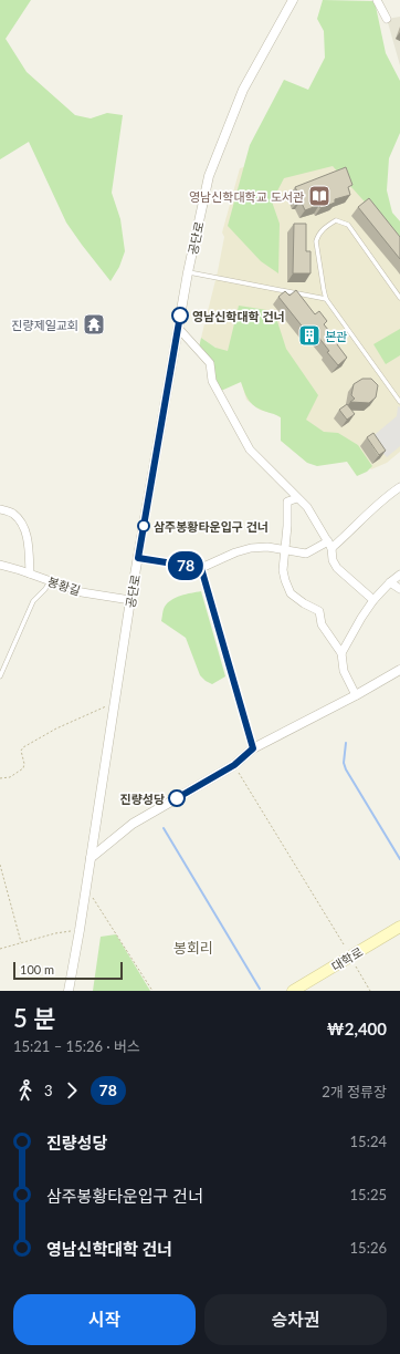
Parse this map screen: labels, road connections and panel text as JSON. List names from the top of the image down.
{
  "streets": {
    "main road": ["대학로"],
    "street": ["공단로", "봉황길"]
  },
  "crossings": [
    ["공단로", "봉황길"]
  ],
  "districts": ["봉회리"],
  "places": {
    "library": ["영남신학대학교 도서관"],
    "other": ["영남신학대학 건너", "삼주봉황타운입구 건너", "진량성당"],
    "temple": ["진량제일교회"],
    "building": ["본관"]
  },
  "lines": ["bus line 78"],
  "scale_bar": "100 m",
  "page": {
    "on_map": "78",
    "scale": "100 m",
    "heading": ["5 분", "15:21 – 15:26 · 버스", "₩2,400"],
    "legs": ["3", "78", "2개 정류장"],
    "list": [
      {
        "name": "진량성당",
        "value": "15:24"
      },
      {
        "name": "삼주봉황타운입구 건너",
        "value": "15:25"
      },
      {
        "name": "영남신학대학 건너",
        "value": "15:26"
      }
    ],
    "buttons": ["시작", "승차권"]
  }
}
